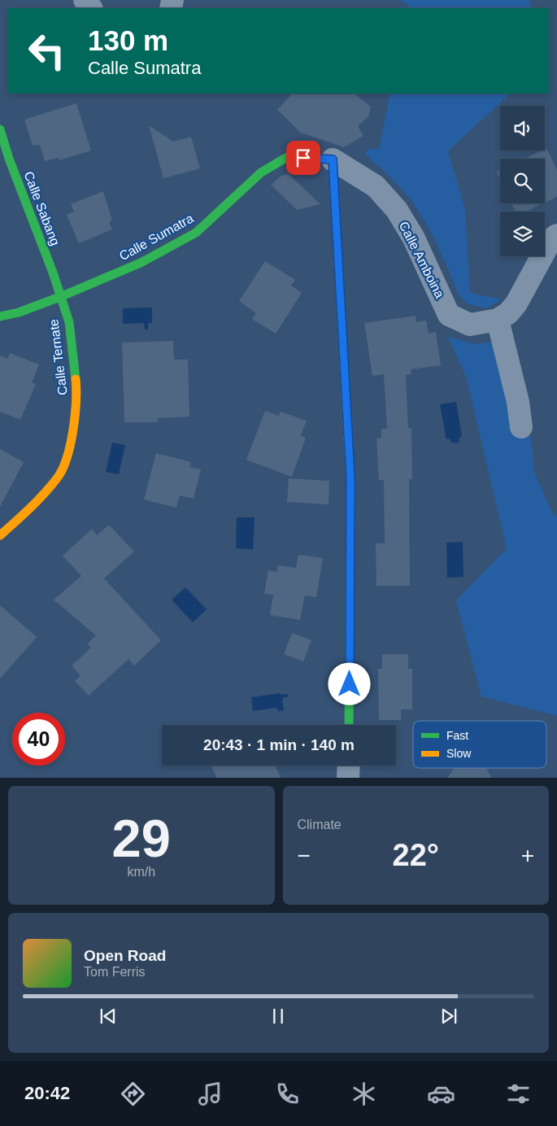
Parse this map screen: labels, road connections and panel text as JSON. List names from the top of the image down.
{
  "streets": {
    "street": [
      "Calle Sabang",
      "Calle Sumatra",
      "Calle Amboina",
      "Calle Ternate"
    ]
  },
  "crossings": [
    ["Calle Sabang", "Calle Sumatra"],
    ["Calle Sabang", "Calle Ternate"],
    ["Calle Sumatra", "Calle Amboina"],
    ["Calle Sumatra", "Calle Ternate"]
  ],
  "legend": ["Fast", "Slow"],
  "page": {
    "turn": ["130 m", "Calle Sumatra"],
    "limit": "40",
    "trip": "20:43 · 1 min · 140 m",
    "tile": [
      ["29", "km/h"],
      "Climate"
    ],
    "heat": ["−", "22°", "+"],
    "song": ["Open Road", "Tom Ferris"],
    "tabs": "20:42"
  }
}
